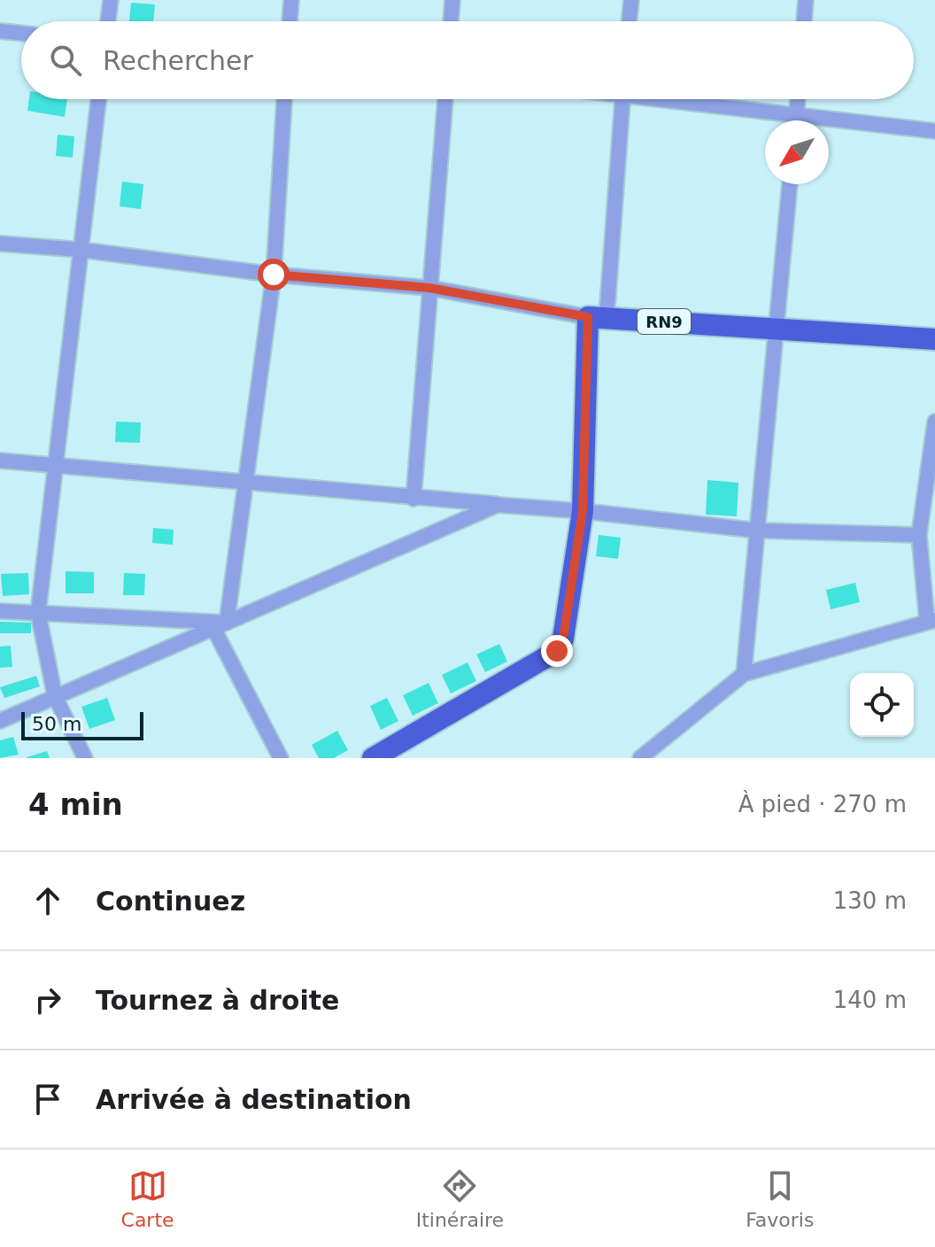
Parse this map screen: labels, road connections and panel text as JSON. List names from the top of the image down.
{
  "streets": {
    "main road": ["RN9"]
  },
  "scale_bar": "50 m",
  "north": "bottom left",
  "page": {
    "search": "Rechercher",
    "scale": "50 m",
    "heading": ["4 min", "À pied · 270 m"],
    "list": [
      ["Continuez", "130 m"],
      ["Tournez à droite", "140 m"],
      "Arrivée à destination"
    ],
    "nav": ["Carte", "Itinéraire", "Favoris"]
  }
}
